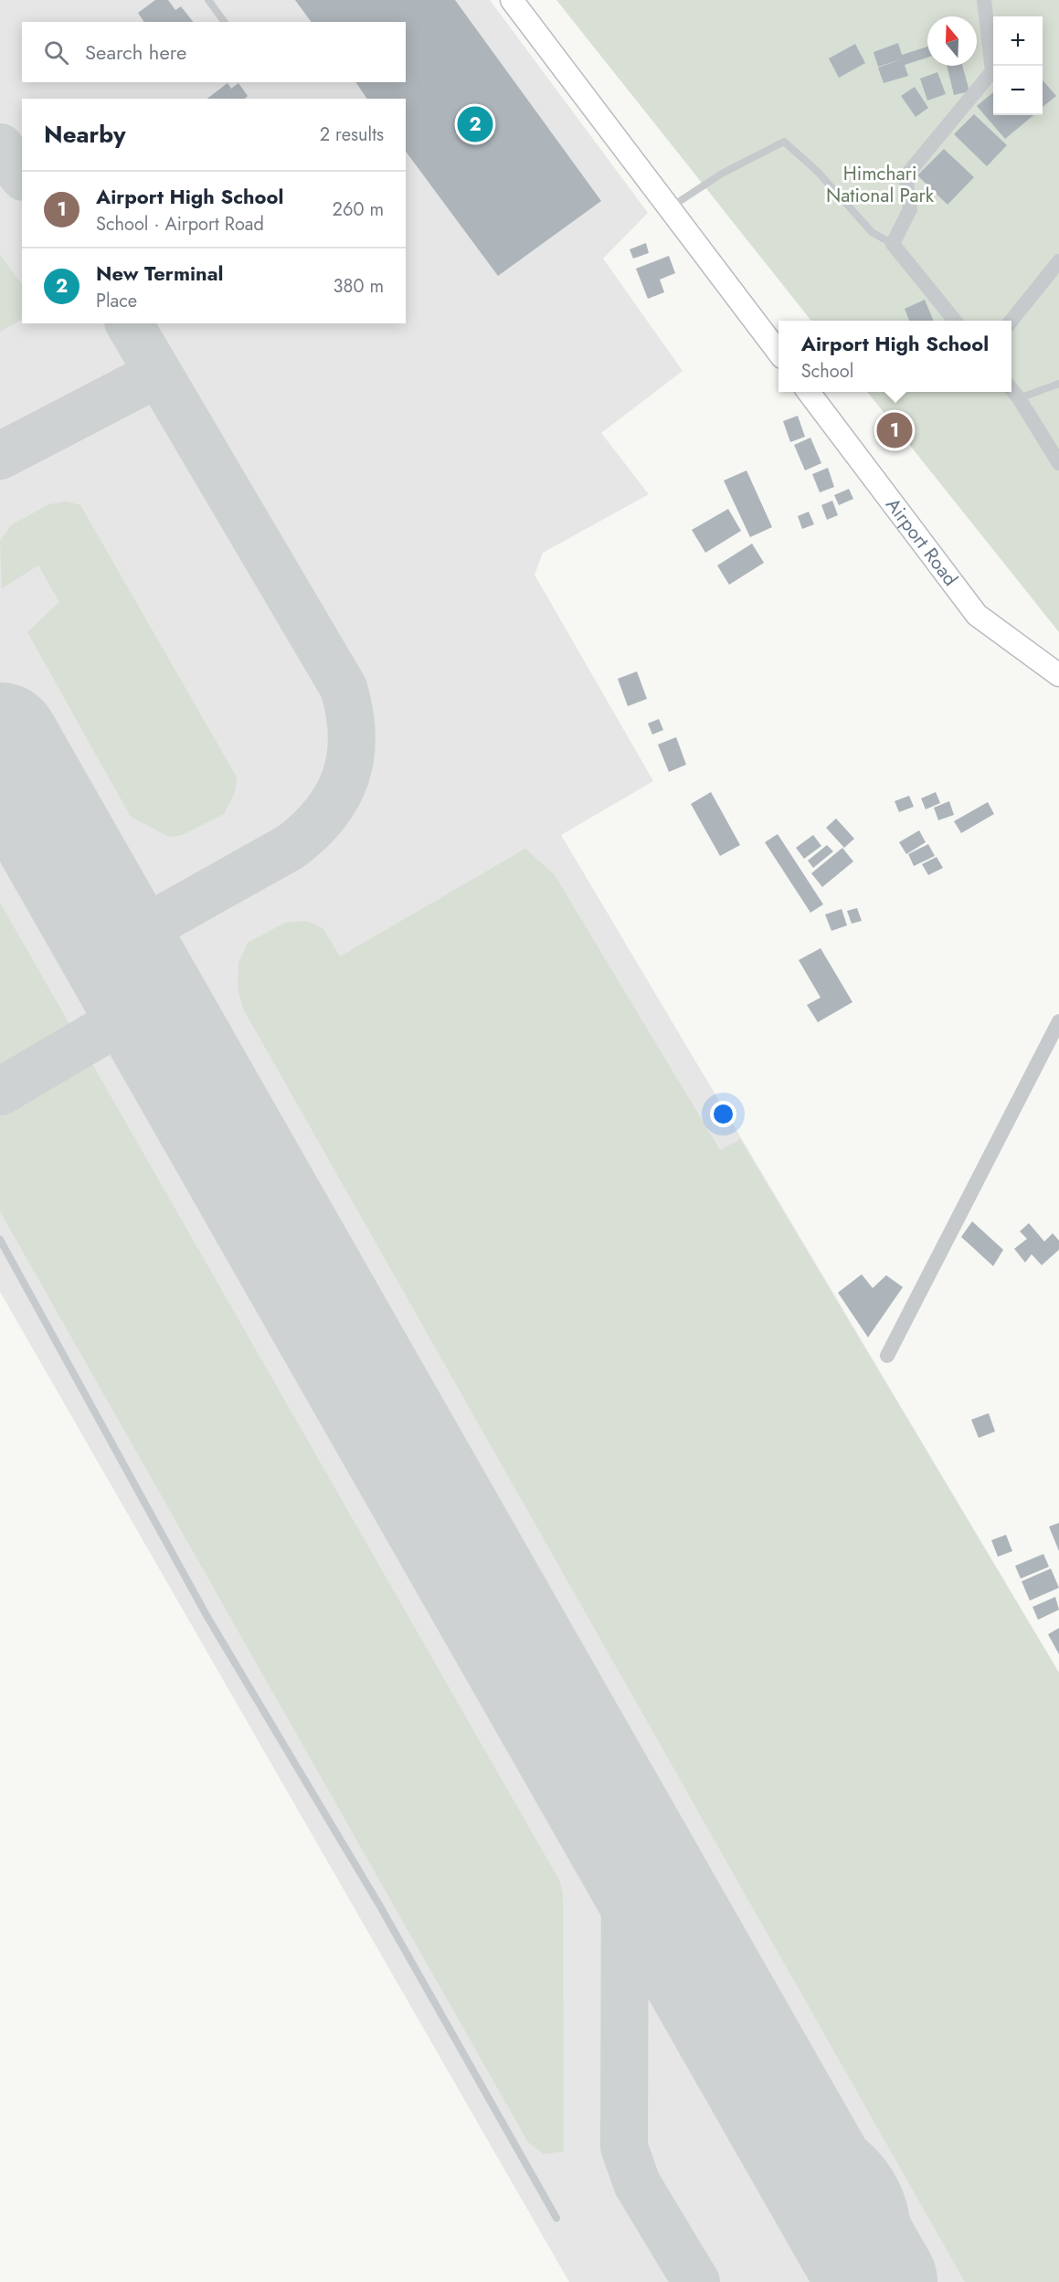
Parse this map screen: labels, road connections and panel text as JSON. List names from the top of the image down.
{
  "streets": {
    "street": ["Airport Road"]
  },
  "parks": ["Himchari National Park"],
  "north": "top",
  "page": {
    "map_buttons": ["+", "−"],
    "search": "Search here",
    "heading": ["Nearby", "2 results"],
    "pins": ["2", "1"],
    "list": [
      {
        "mark": "1",
        "name": "Airport High School",
        "note": "School · Airport Road",
        "value": "260 m"
      },
      {
        "mark": "2",
        "name": "New Terminal",
        "note": "Place",
        "value": "380 m"
      }
    ],
    "popup": ["Airport High School", "School"]
  }
}
